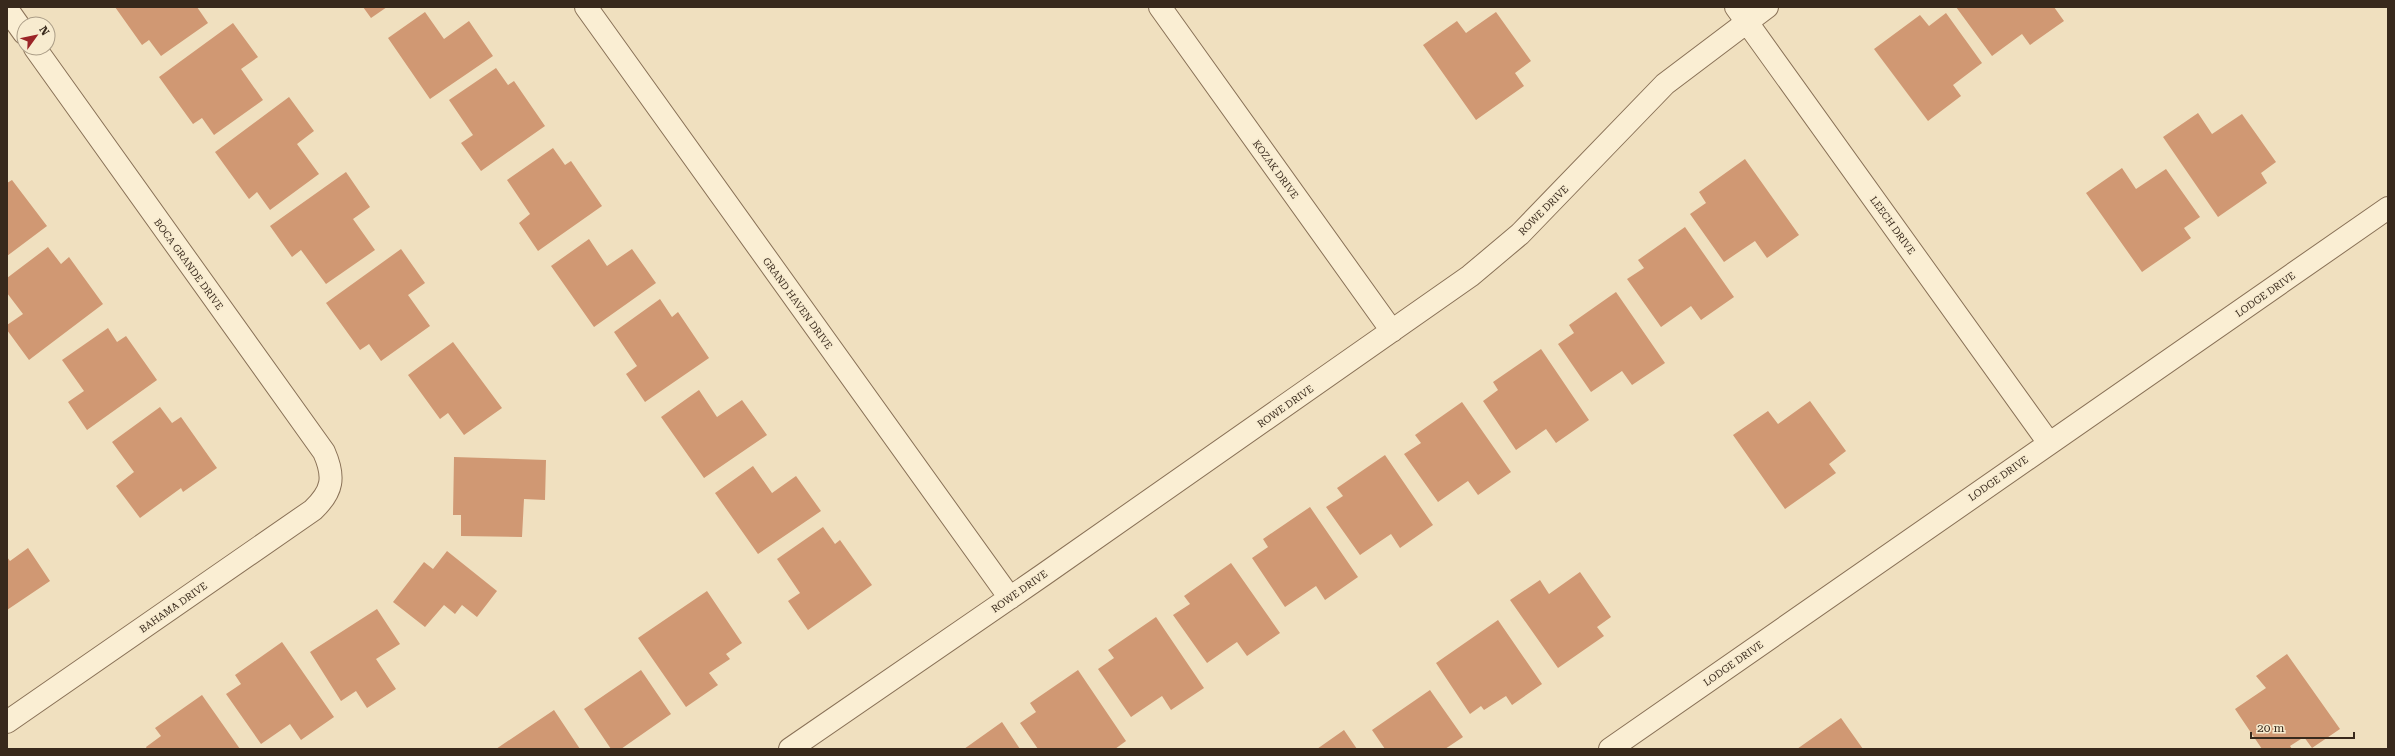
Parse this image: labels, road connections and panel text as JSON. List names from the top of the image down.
{
  "streets": {
    "street": [
      "KOZAK DRIVE",
      "ROWE DRIVE",
      "LEECH DRIVE",
      "BOCA GRANDE DRIVE",
      "LODGE DRIVE",
      "GRAND HAVEN DRIVE",
      "BAHAMA DRIVE"
    ]
  },
  "crossings": [
    ["KOZAK DRIVE", "ROWE DRIVE"],
    ["ROWE DRIVE", "LEECH DRIVE"],
    ["ROWE DRIVE", "GRAND HAVEN DRIVE"],
    ["LEECH DRIVE", "LODGE DRIVE"],
    ["BOCA GRANDE DRIVE", "BAHAMA DRIVE"]
  ],
  "scale_bar": "20 m",
  "north": "top right"
}
